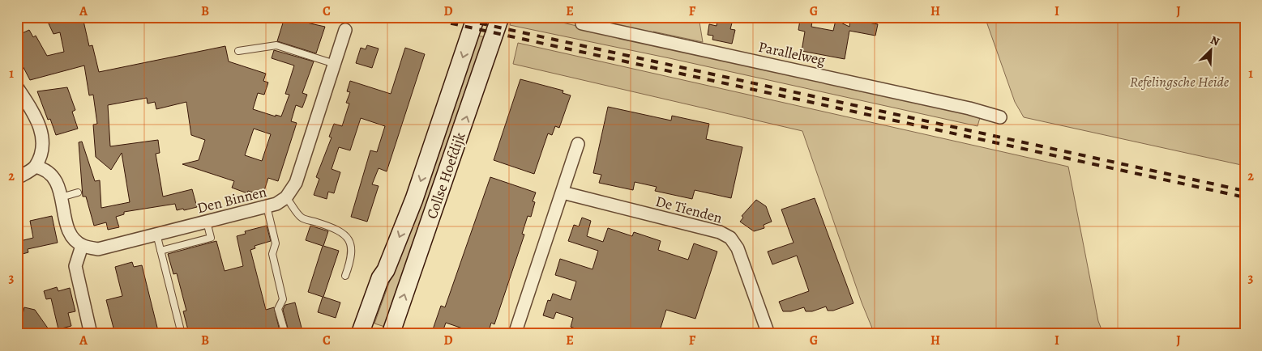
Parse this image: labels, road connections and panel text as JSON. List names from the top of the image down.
{
  "streets": {
    "main road": ["Collse Hoefdijk"],
    "street": ["Parallelweg", "Den Binnen", "De Tienden"]
  },
  "parks": ["Refelingsche Heide"],
  "north": "top right",
  "grid": {
    "columns": [
      "A",
      "B",
      "C",
      "D",
      "E",
      "F",
      "G",
      "H",
      "I",
      "J"
    ],
    "rows": ["1", "2", "3"]
  }
}
